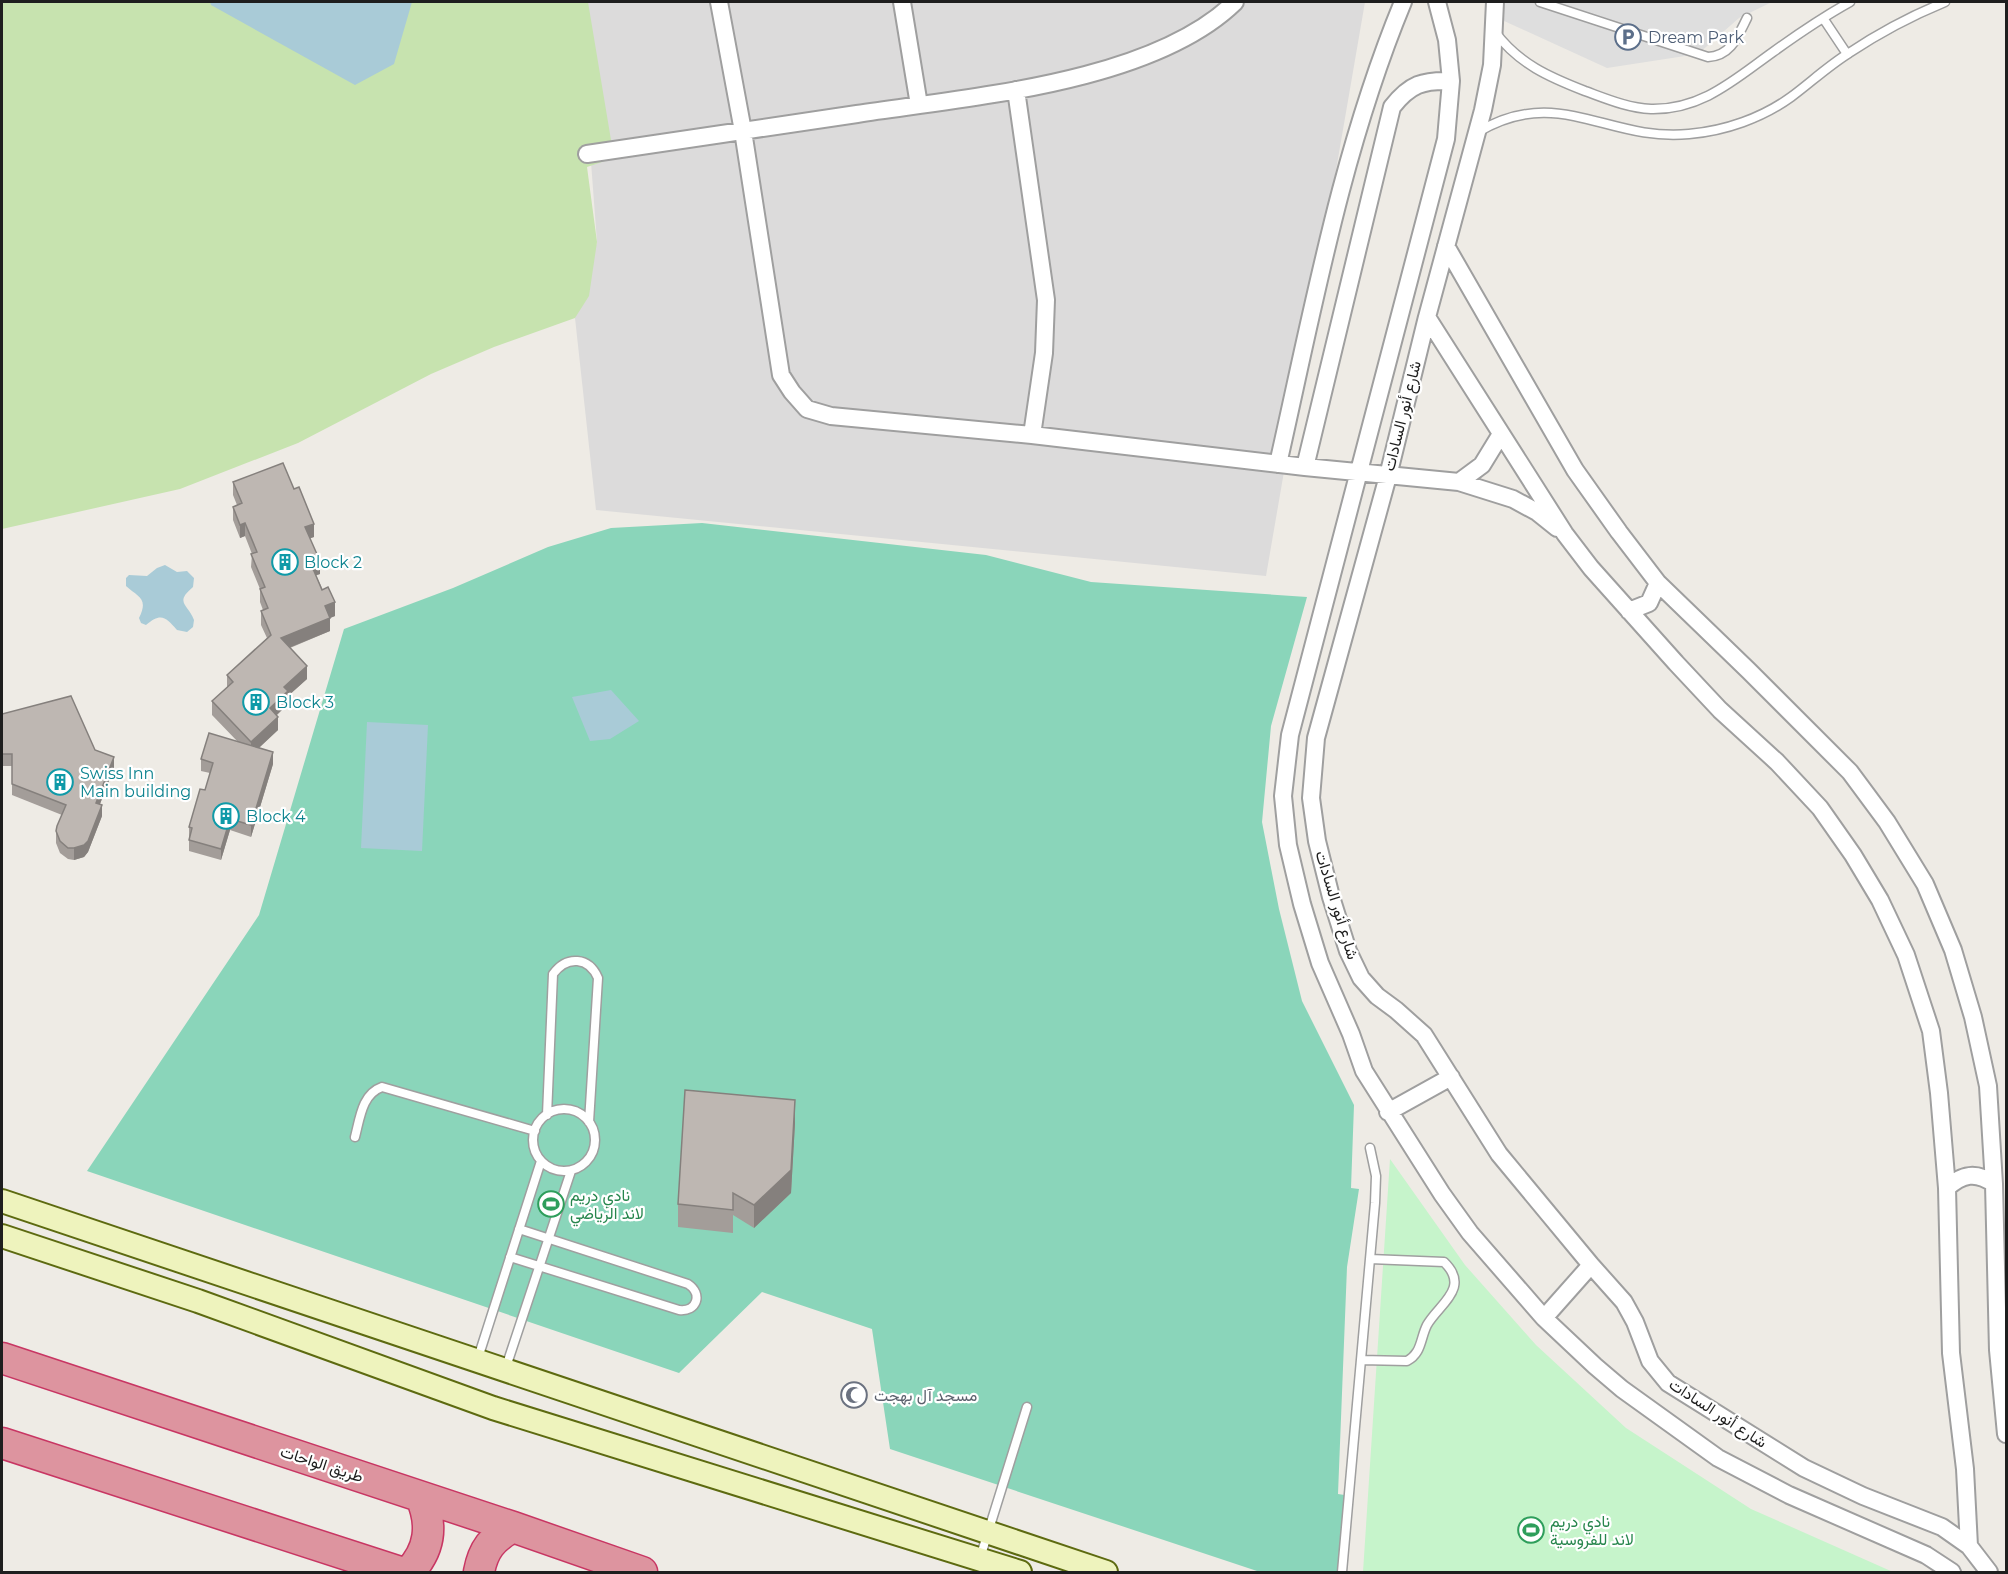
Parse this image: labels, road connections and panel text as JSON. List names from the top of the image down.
{
  "streets": {
    "highway": ["طريق الواحات"],
    "street": ["شارع أنور السادات"]
  },
  "places": {
    "parking": ["Dream Park"],
    "building": [
      "Block 2",
      "Block 3",
      "Swiss Inn Main building",
      "Block 4"
    ],
    "sports": ["نادي دريم لاند الرياضي", "نادي دريم لاند للفروسية"],
    "mosque": ["مسجد آل بهجت"]
  }
}
